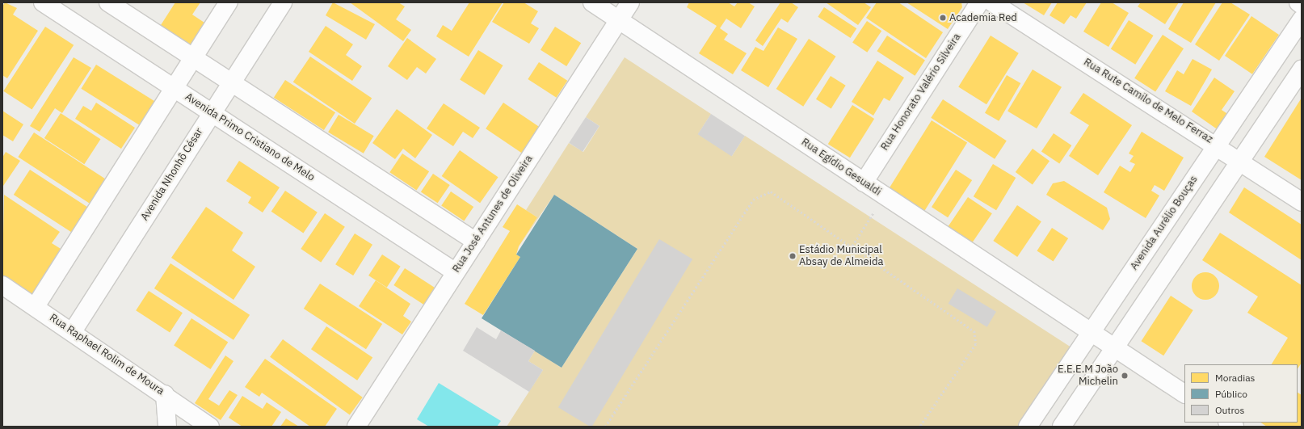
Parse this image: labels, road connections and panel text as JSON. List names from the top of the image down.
{
  "streets": {
    "street": [
      "Rua Honorato Valério Silveira",
      "Rua Rute Camilo de Melo Ferraz",
      "Avenida Primo Cristiano de Melo",
      "Rua Egídio Gesualdi",
      "Avenida Nhonhô César",
      "Rua José Antunes de Oliveira",
      "Avenida Aurélio Bouças",
      "Rua Raphael Rolim de Moura"
    ]
  },
  "crossings": [
    ["Rua Honorato Valério Silveira", "Rua Egídio Gesualdi"],
    ["Rua Rute Camilo de Melo Ferraz", "Avenida Aurélio Bouças"],
    ["Avenida Primo Cristiano de Melo", "Avenida Nhonhô César"],
    ["Avenida Primo Cristiano de Melo", "Rua José Antunes de Oliveira"],
    ["Rua Egídio Gesualdi", "Rua José Antunes de Oliveira"],
    ["Rua Egídio Gesualdi", "Avenida Aurélio Bouças"],
    ["Avenida Nhonhô César", "Rua Raphael Rolim de Moura"]
  ],
  "places": ["Academia Red", "Estádio Municipal Absay de Almeida", "E.E.E.M João Michelin"],
  "legend": ["Moradias", "Público", "Outros"]
}
